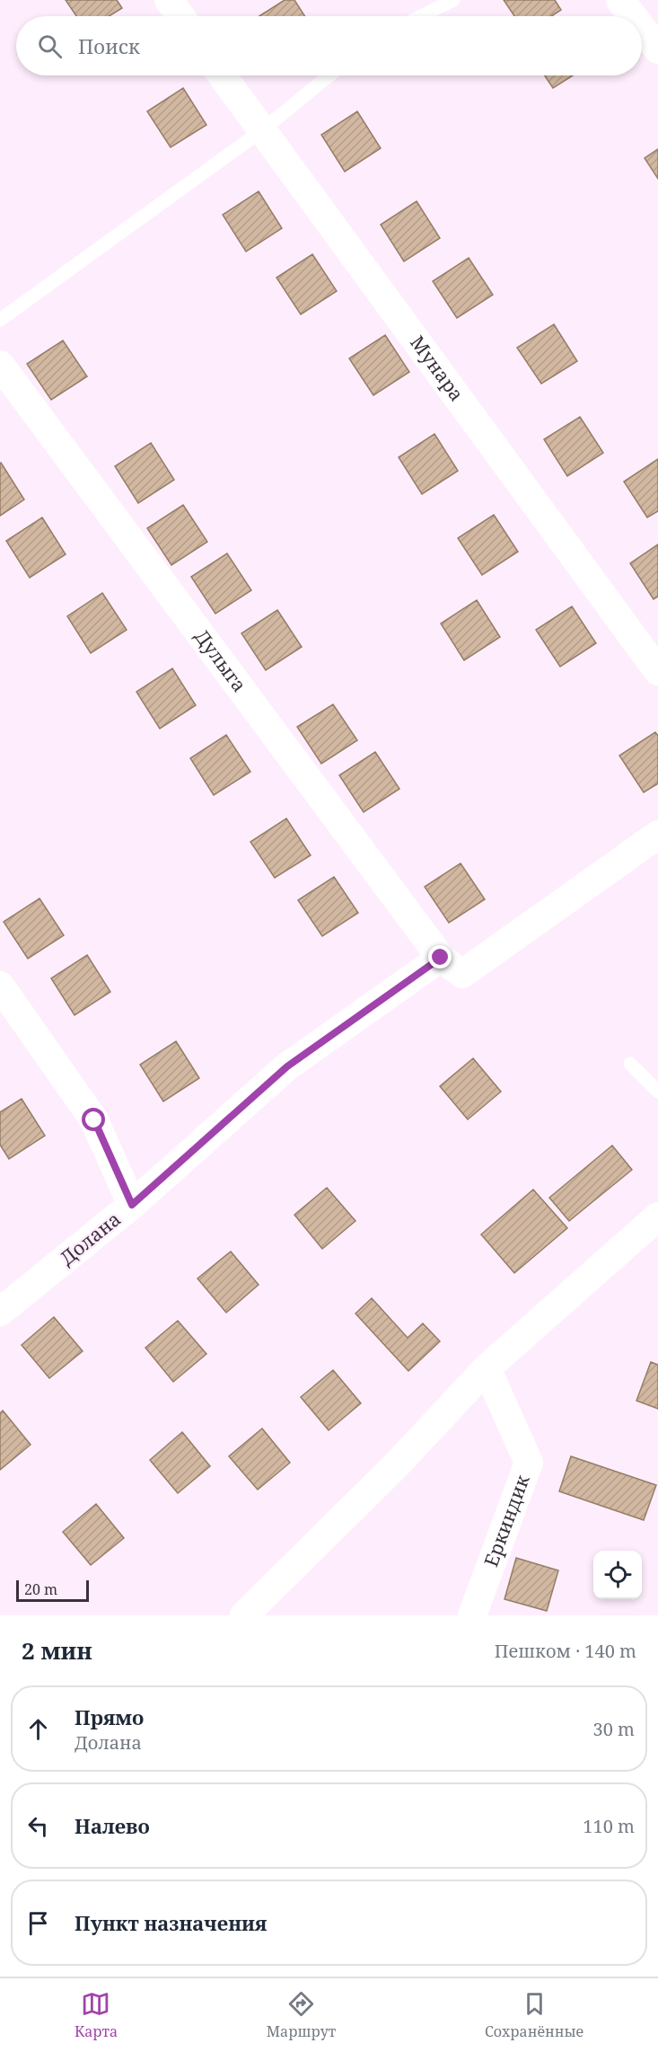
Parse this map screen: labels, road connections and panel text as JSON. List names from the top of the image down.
{
  "streets": {
    "street": [
      "Мунара",
      "Дулыга",
      "Долана",
      "Еркиндик"
    ]
  },
  "scale_bar": "20 m",
  "page": {
    "search": "Поиск",
    "scale": "20 m",
    "heading": ["2 мин", "Пешком · 140 m"],
    "list": [
      ["Прямо", "Долана", "30 m"],
      ["Налево", "110 m"],
      "Пункт назначения"
    ],
    "nav": ["Карта", "Маршрут", "Сохранённые"]
  }
}
